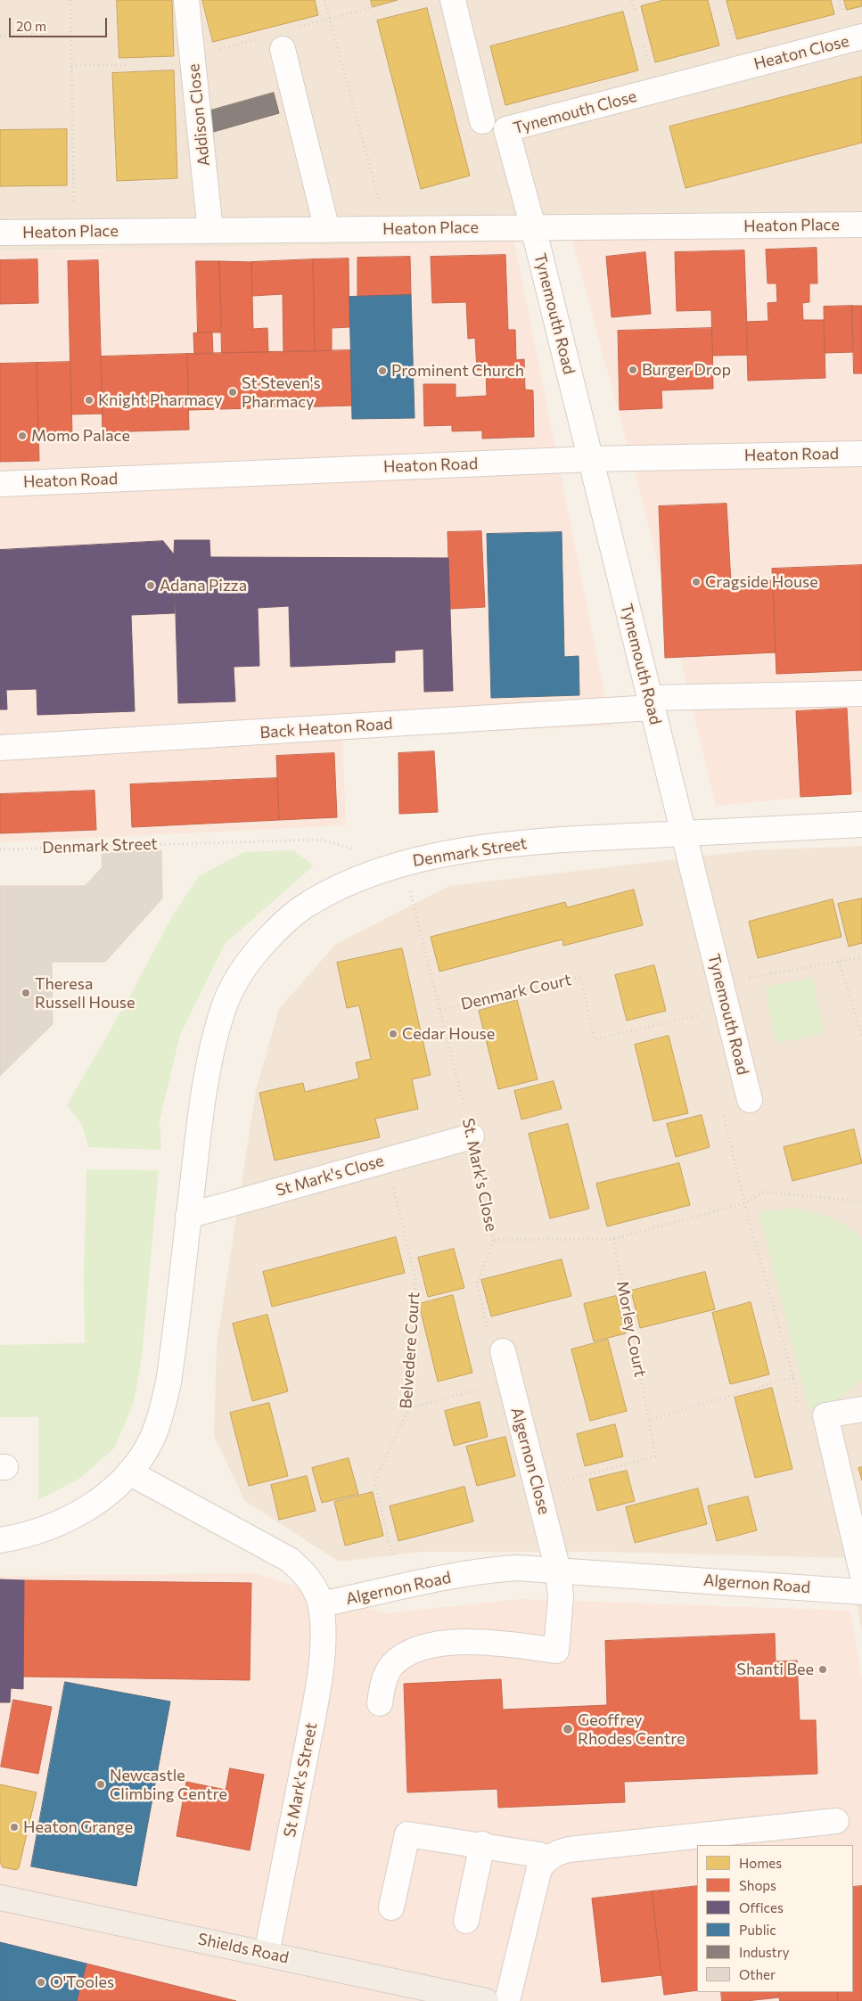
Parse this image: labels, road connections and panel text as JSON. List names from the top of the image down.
{
  "streets": {
    "main road": ["Shields Road"],
    "street": [
      "Heaton Close",
      "Tynemouth Close",
      "Addison Close",
      "Heaton Place",
      "Tynemouth Road",
      "Heaton Road",
      "Back Heaton Road",
      "Denmark Street",
      "St Mark's Close",
      "Algernon Close",
      "Algernon Road",
      "St Mark's Street"
    ],
    "path": [
      "Denmark Court",
      "St. Mark's Close",
      "Morley Court",
      "Belvedere Court"
    ]
  },
  "crossings": [
    ["Heaton Close", "Tynemouth Close"],
    ["Tynemouth Close", "Heaton Place"],
    ["Tynemouth Close", "Tynemouth Road"],
    ["Addison Close", "Heaton Place"],
    ["Heaton Place", "Tynemouth Road"],
    ["Tynemouth Road", "Heaton Road"],
    ["Tynemouth Road", "Back Heaton Road"],
    ["Tynemouth Road", "Denmark Street"],
    ["Tynemouth Road", "Denmark Court"],
    ["Denmark Street", "St. Mark's Close"],
    ["Denmark Street", "St Mark's Close"],
    ["Denmark Court", "St. Mark's Close"],
    ["St. Mark's Close", "St Mark's Close"],
    ["St. Mark's Close", "Morley Court"],
    ["St Mark's Close", "Belvedere Court"],
    ["Morley Court", "Algernon Close"],
    ["Belvedere Court", "Algernon Road"],
    ["Algernon Close", "Algernon Road"],
    ["Algernon Road", "St Mark's Street"],
    ["St Mark's Street", "Shields Road"]
  ],
  "places": [
    "Burger Drop",
    "Prominent Church",
    "St Steven's Pharmacy",
    "Knight Pharmacy",
    "Momo Palace",
    "Cragside House",
    "Adana Pizza",
    "Theresa Russell House",
    "Cedar House",
    "Shanti Bee",
    "Geoffrey Rhodes Centre",
    "Newcastle Climbing Centre",
    "Heaton Grange",
    "O'Tooles"
  ],
  "legend": [
    "Homes",
    "Shops",
    "Offices",
    "Public",
    "Industry",
    "Other"
  ],
  "scale_bar": "20 m"
}
